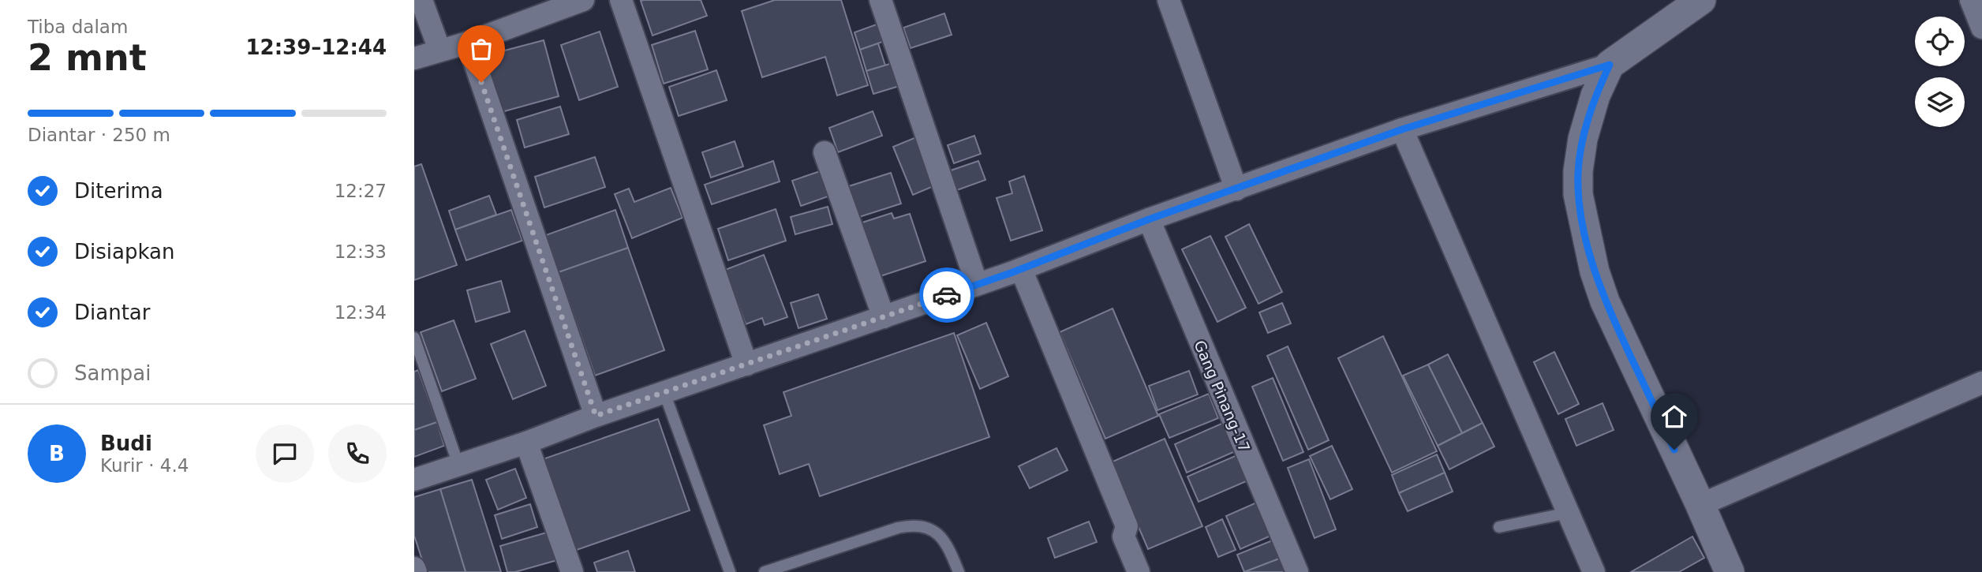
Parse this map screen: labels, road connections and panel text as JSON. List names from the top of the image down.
{
  "streets": {
    "street": ["Gang Pinang-17"]
  },
  "page": {
    "heading": ["2 mnt", "Tiba dalam", "12:39–12:44"],
    "panel": ["Budi", "Kurir · 4.4"],
    "bar": "Diantar · 250 m",
    "list": [
      ["Diterima", "12:27"],
      ["Disiapkan", "12:33"],
      ["Diantar", "12:34"],
      "Sampai"
    ],
    "round": "B"
  }
}
